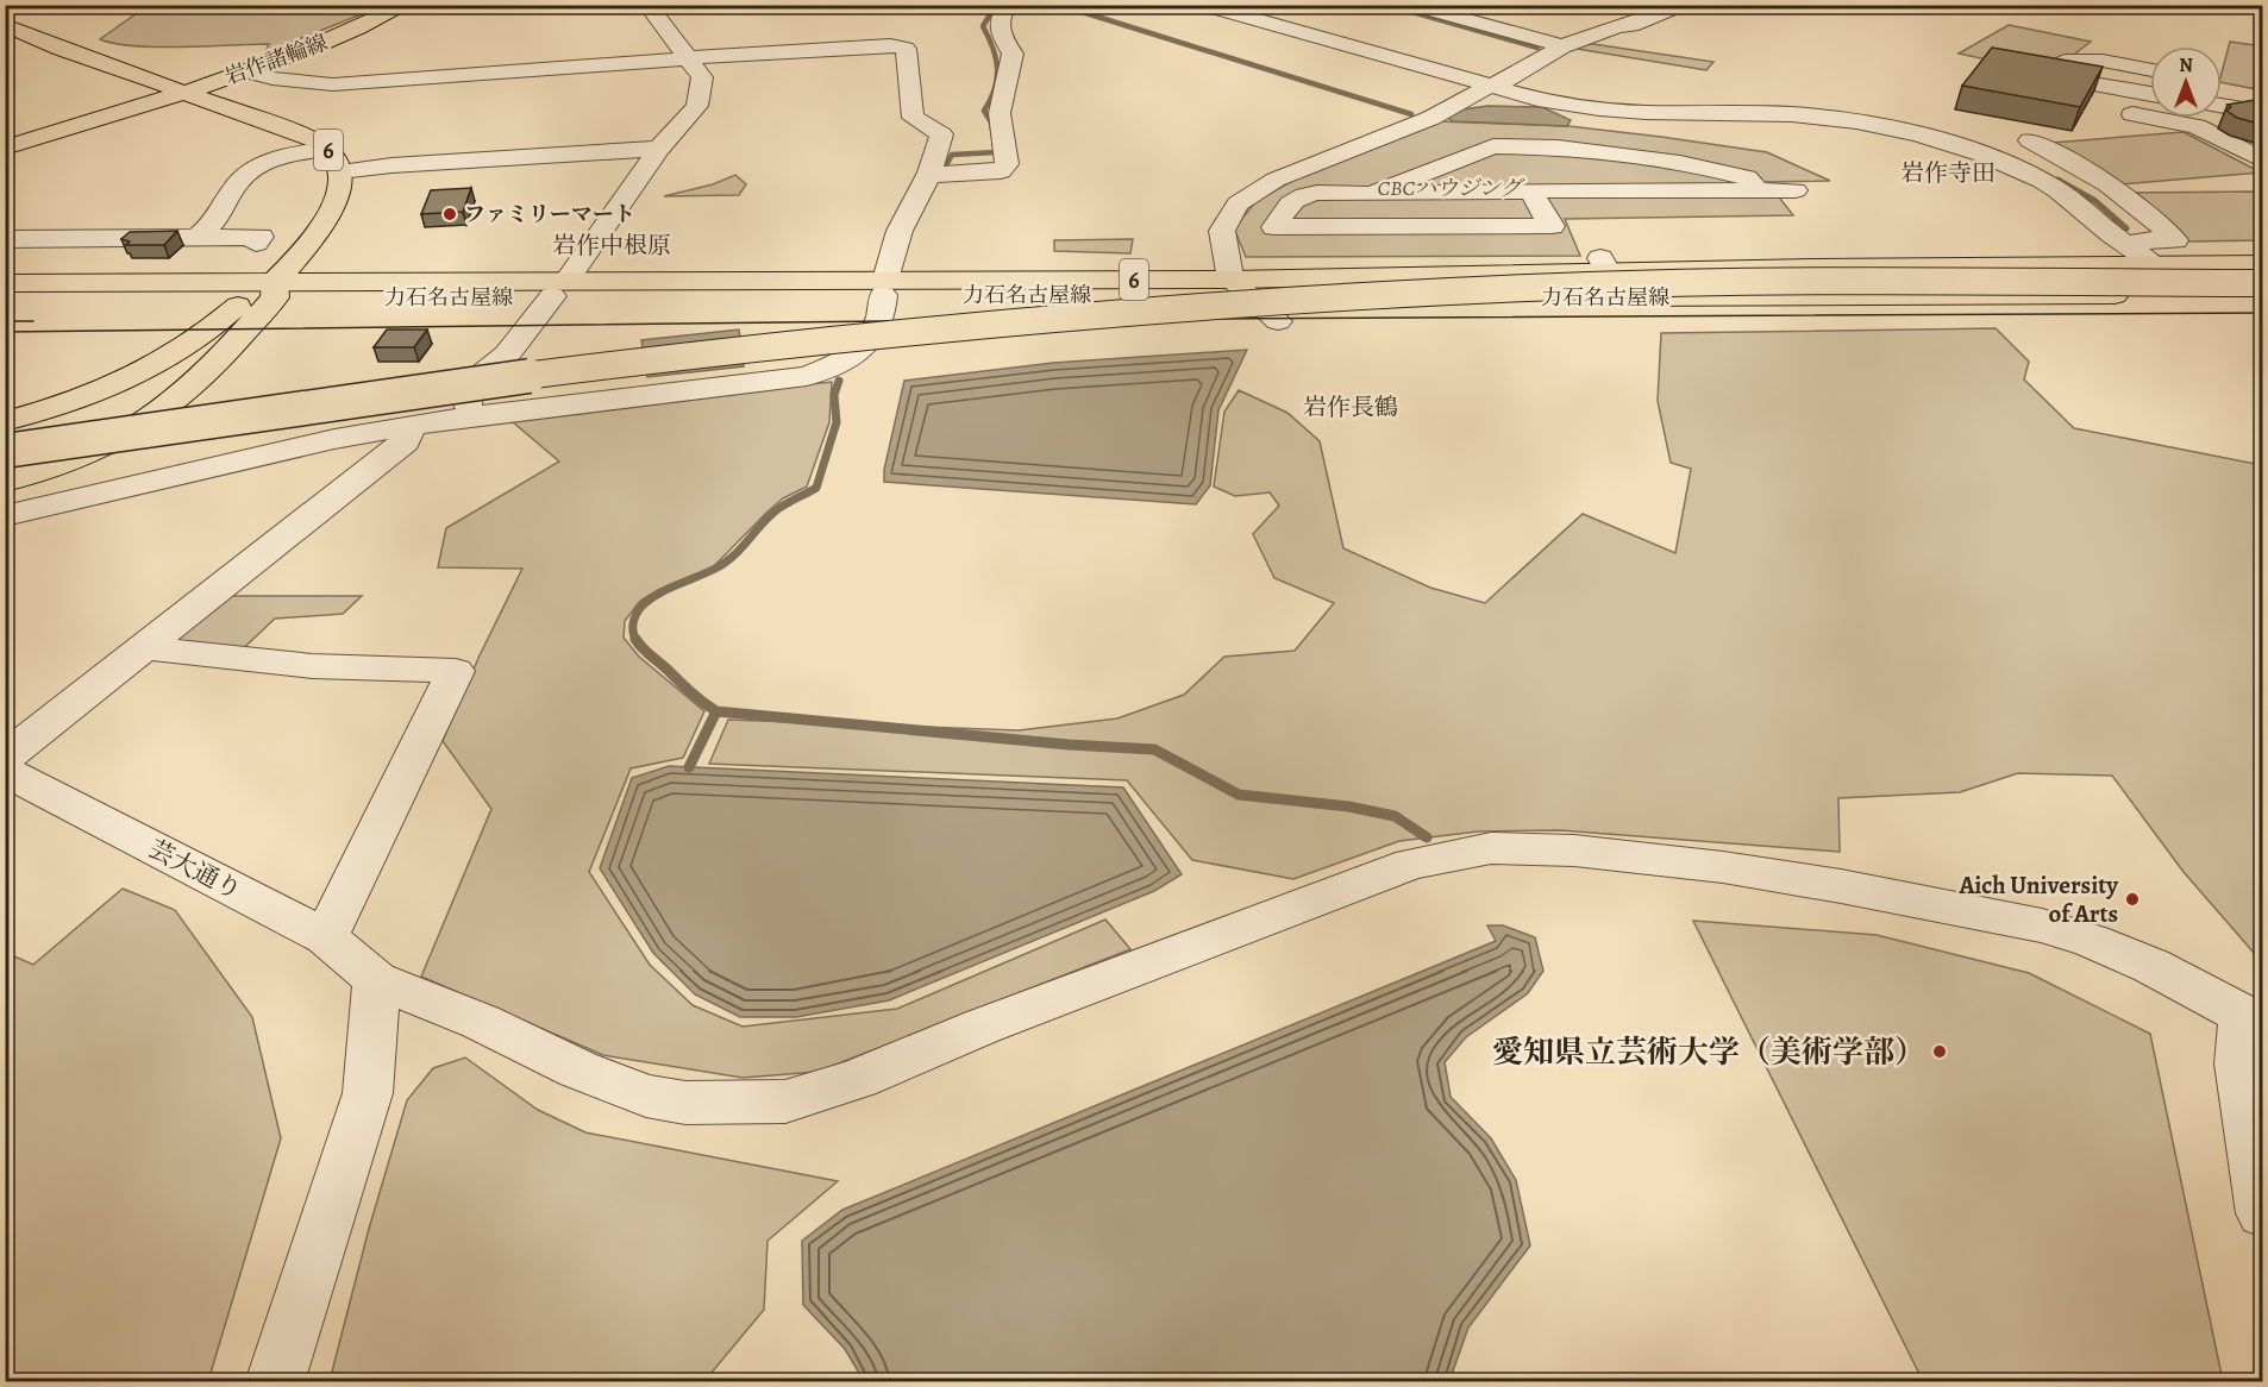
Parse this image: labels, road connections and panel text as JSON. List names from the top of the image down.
{
  "streets": {
    "main road": ["岩作諸輪線", "6", "力石名古屋線"],
    "street": ["芸大通り"]
  },
  "crossings": [
    ["岩作諸輪線", "6"],
    ["6", "力石名古屋線"]
  ],
  "districts": ["岩作寺田", "岩作中根原", "岩作長鶴"],
  "parks": ["CBCハウジング"],
  "places": ["ファミリーマート", "Aich University of Arts", "愛知県立芸術大学（美術学部）"],
  "north": "top"
}
